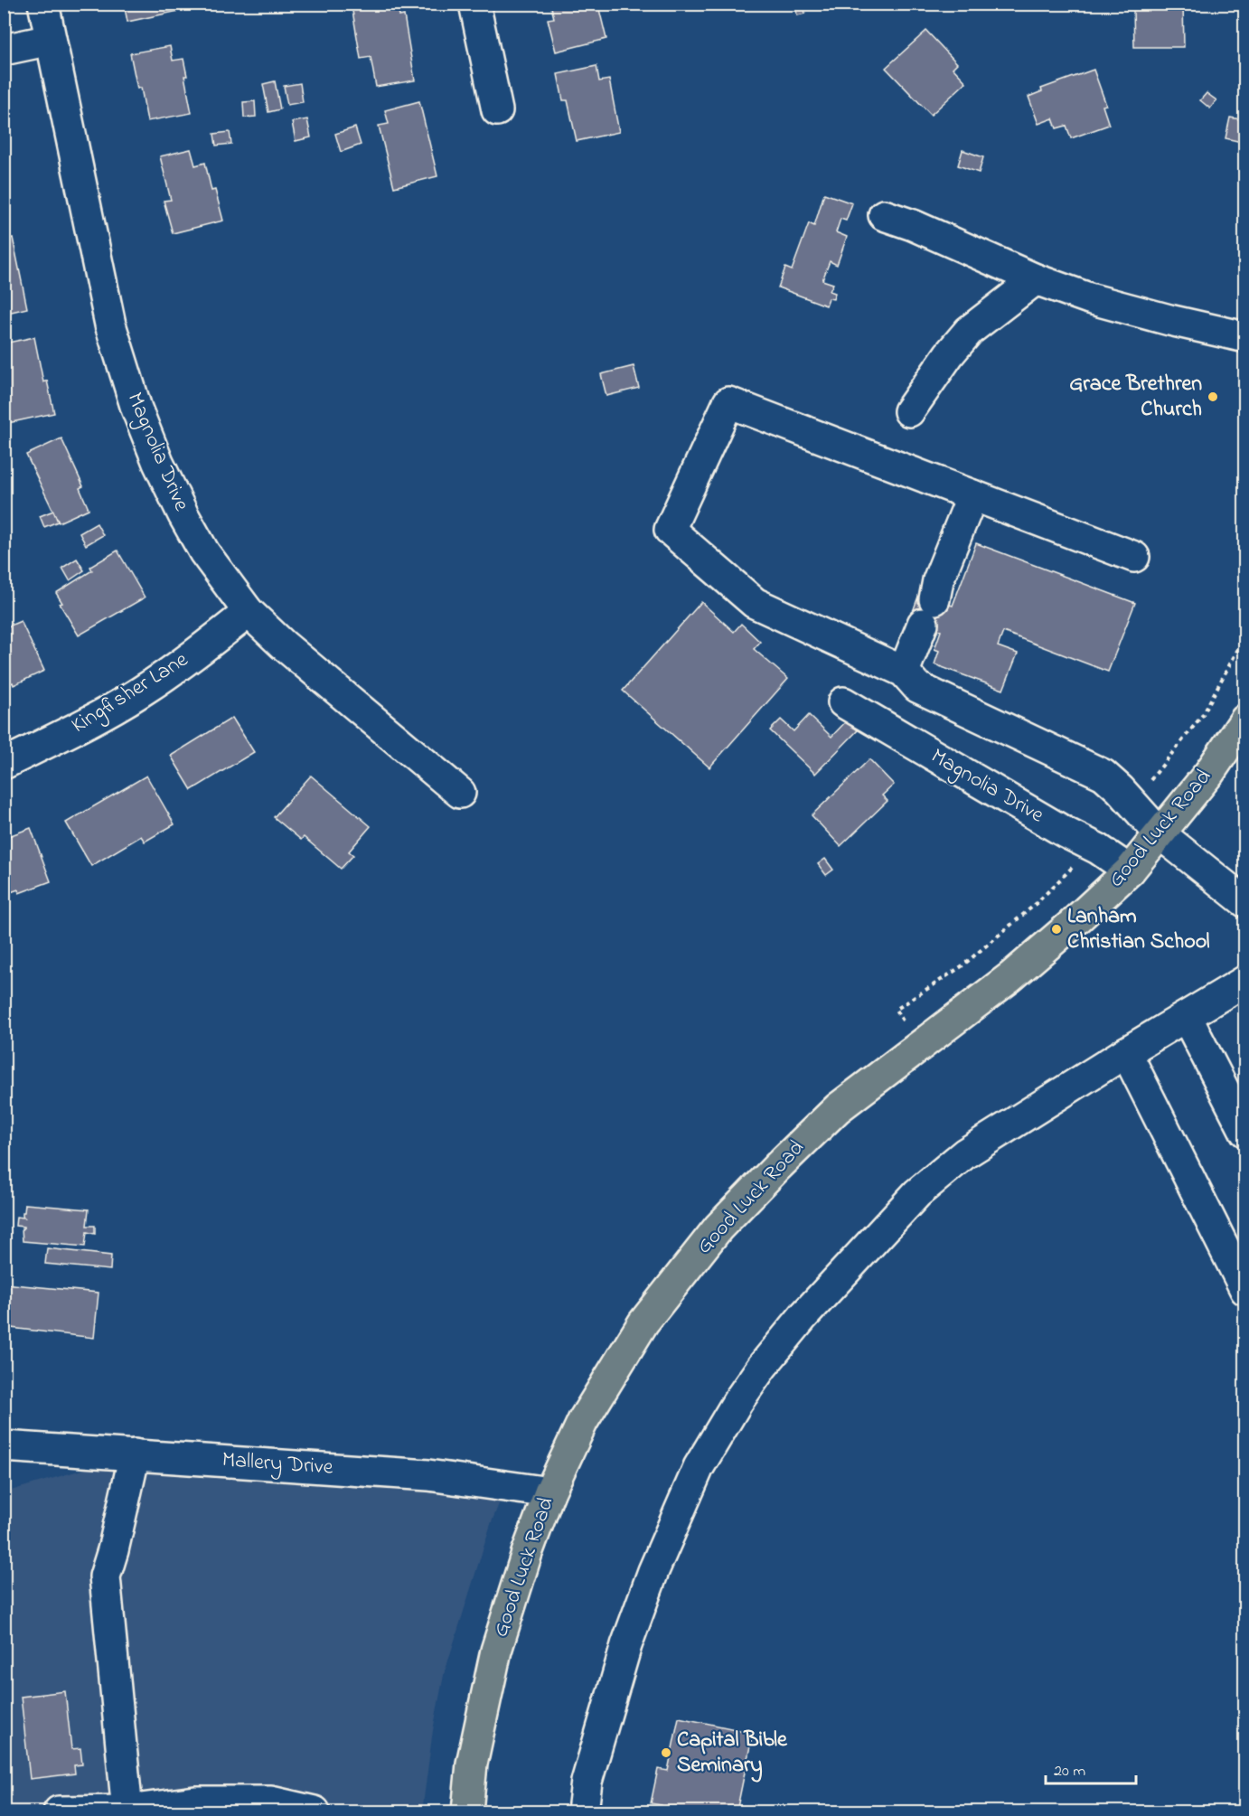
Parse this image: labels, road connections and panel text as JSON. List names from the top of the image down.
{
  "streets": {
    "main road": ["Good Luck Road"],
    "street": ["Magnolia Drive", "Kingfisher Lane", "Mallery Drive"]
  },
  "crossings": [
    ["Magnolia Drive", "Kingfisher Lane"],
    ["Magnolia Drive", "Good Luck Road"],
    ["Good Luck Road", "Mallery Drive"]
  ],
  "places": ["Grace Brethren Church", "Lanham Christian School", "Capital Bible Seminary"],
  "scale_bar": "20 m"
}
